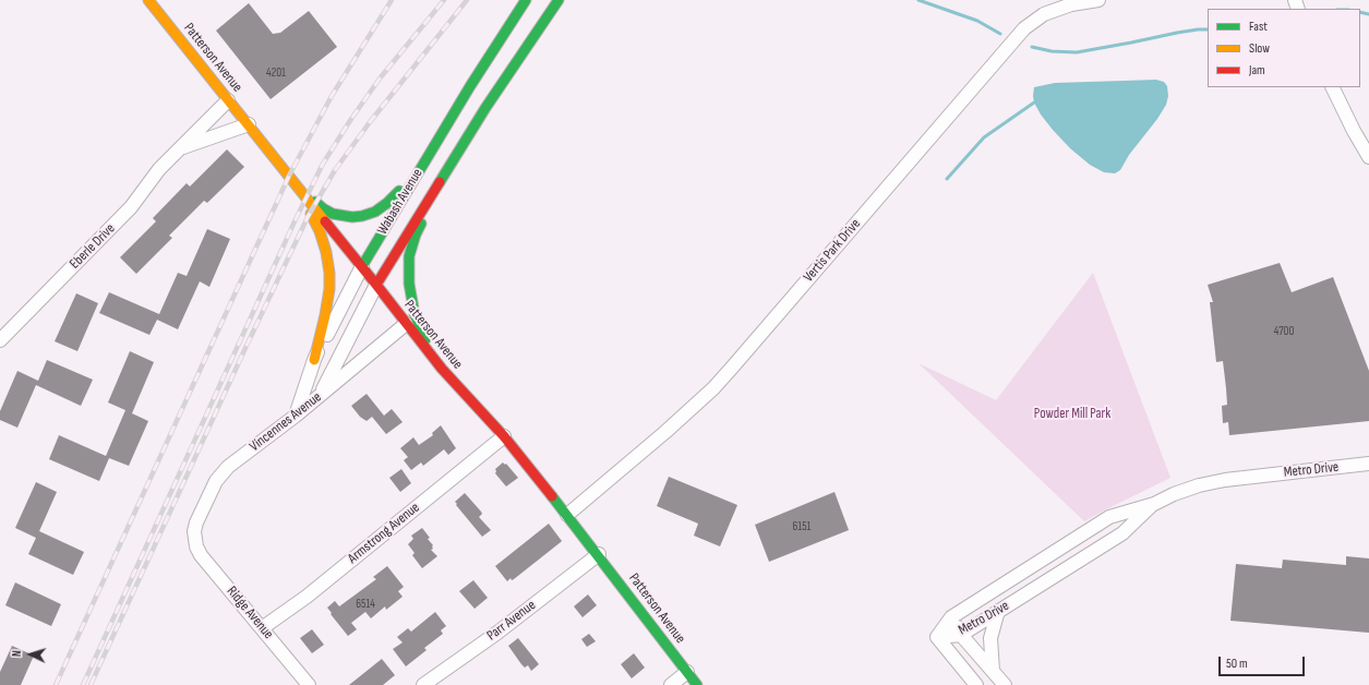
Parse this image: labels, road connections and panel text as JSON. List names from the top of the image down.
{
  "streets": {
    "main road": ["Patterson Avenue", "Wabash Avenue"],
    "street": [
      "Eberle Drive",
      "Vertis Park Drive",
      "Vincennes Avenue",
      "Metro Drive",
      "Armstrong Avenue",
      "Ridge Avenue",
      "Parr Avenue"
    ]
  },
  "crossings": [
    ["Patterson Avenue", "Wabash Avenue"],
    ["Patterson Avenue", "Eberle Drive"],
    ["Patterson Avenue", "Vertis Park Drive"],
    ["Patterson Avenue", "Vincennes Avenue"],
    ["Patterson Avenue", "Armstrong Avenue"],
    ["Patterson Avenue", "Parr Avenue"],
    ["Wabash Avenue", "Vincennes Avenue"],
    ["Vincennes Avenue", "Ridge Avenue"],
    ["Armstrong Avenue", "Ridge Avenue"]
  ],
  "parks": ["Powder Mill Park"],
  "house_numbers": [
    "4201",
    "4700",
    "6151",
    "6514"
  ],
  "legend": ["Fast", "Slow", "Jam"],
  "scale_bar": "50 m",
  "north": "left"
}
